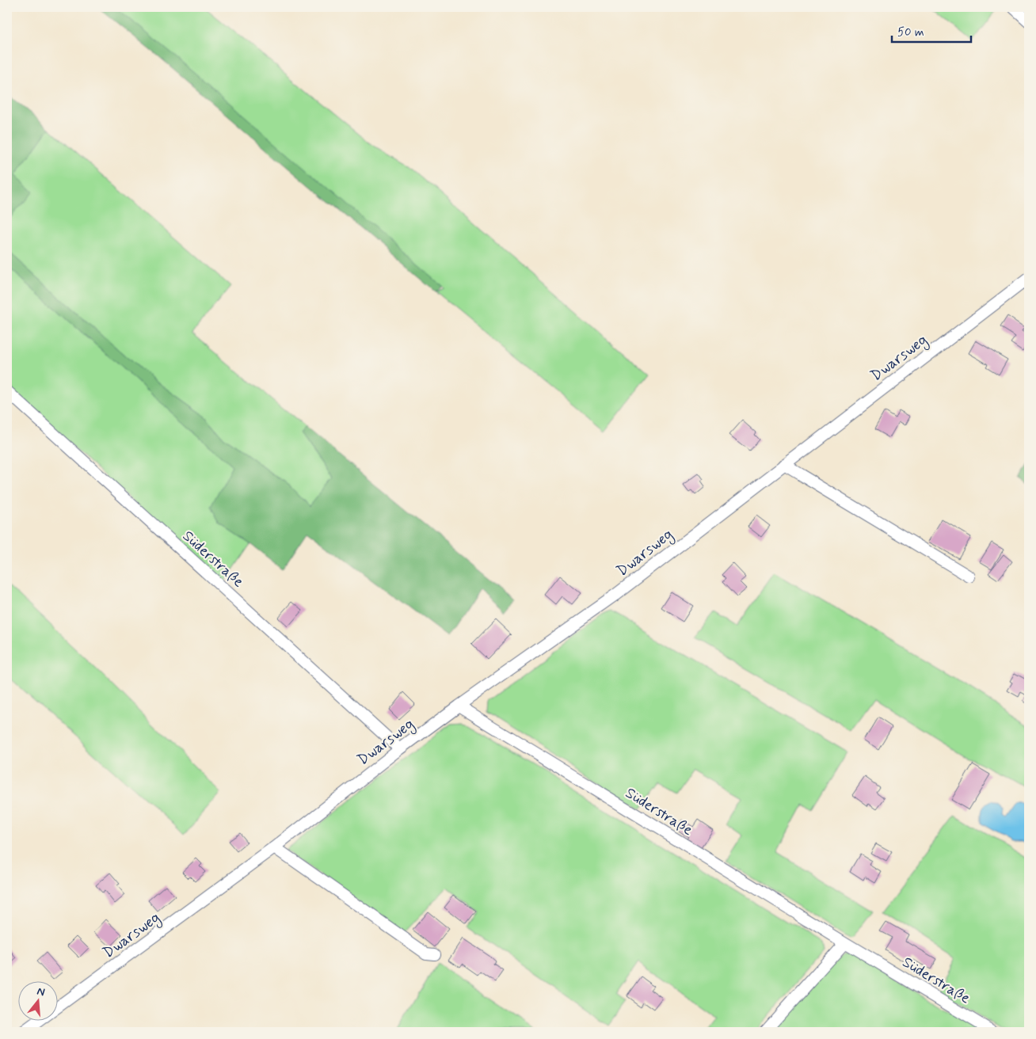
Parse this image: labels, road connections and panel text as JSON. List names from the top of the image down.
{
  "streets": {
    "street": ["Dwarsweg", "Süderstraße"]
  },
  "crossings": [
    ["Dwarsweg", "Süderstraße"]
  ],
  "scale_bar": "50 m",
  "north": "top"
}
